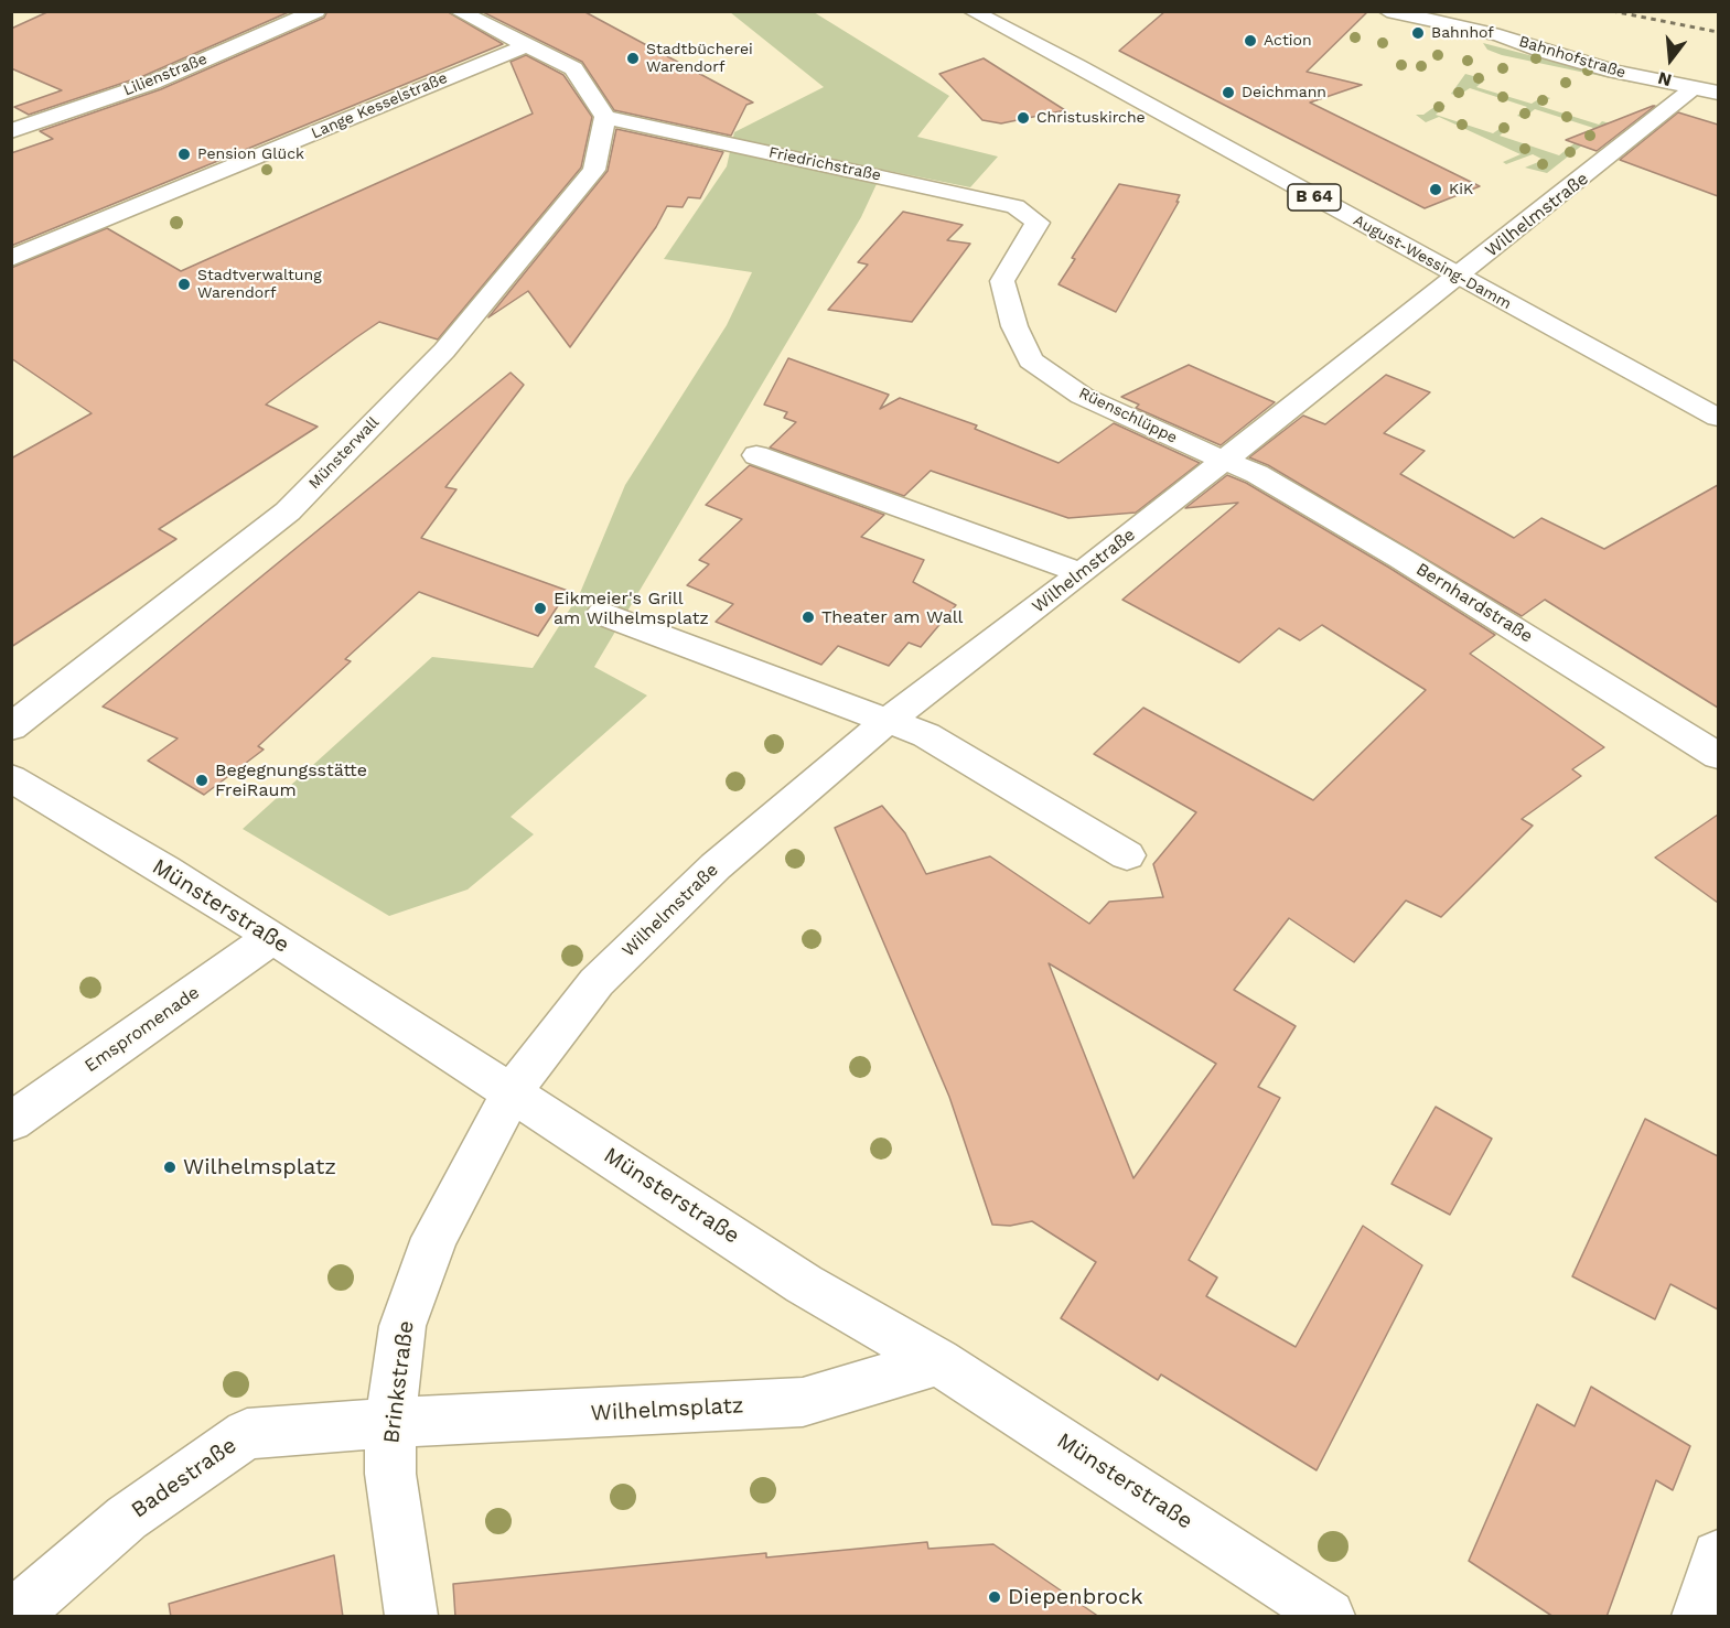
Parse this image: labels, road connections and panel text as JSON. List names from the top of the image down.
{
  "streets": {
    "street": [
      "Bahnhofstraße",
      "Lilienstraße",
      "Lange Kesselstraße",
      "Friedrichstraße",
      "B 64",
      "Wilhelmstraße",
      "August-Wessing-Damm",
      "Rüenschlüppe",
      "Münsterwall",
      "Bernhardstraße",
      "Münsterstraße",
      "Emspromenade",
      "Brinkstraße",
      "Wilhelmsplatz",
      "Badestraße"
    ]
  },
  "crossings": [
    ["Bahnhofstraße", "Wilhelmstraße"],
    ["Friedrichstraße", "Rüenschlüppe"],
    ["Friedrichstraße", "Münsterwall"],
    ["Wilhelmstraße", "August-Wessing-Damm"],
    ["Wilhelmstraße", "Rüenschlüppe"],
    ["Wilhelmstraße", "Bernhardstraße"],
    ["Wilhelmstraße", "Münsterstraße"],
    ["Wilhelmstraße", "Brinkstraße"],
    ["Rüenschlüppe", "Bernhardstraße"],
    ["Münsterstraße", "Emspromenade"],
    ["Münsterstraße", "Brinkstraße"],
    ["Münsterstraße", "Wilhelmsplatz"],
    ["Brinkstraße", "Wilhelmsplatz"],
    ["Brinkstraße", "Badestraße"],
    ["Wilhelmsplatz", "Badestraße"]
  ],
  "places": [
    "Bahnhof",
    "Action",
    "Stadtbücherei Warendorf",
    "Deichmann",
    "Christuskirche",
    "Pension Glück",
    "KiK",
    "Stadtverwaltung Warendorf",
    "Eikmeier's Grill am Wilhelmsplatz",
    "Theater am Wall",
    "Begegnungsstätte FreiRaum",
    "Wilhelmsplatz",
    "Diepenbrock"
  ],
  "north": "bottom"
}
